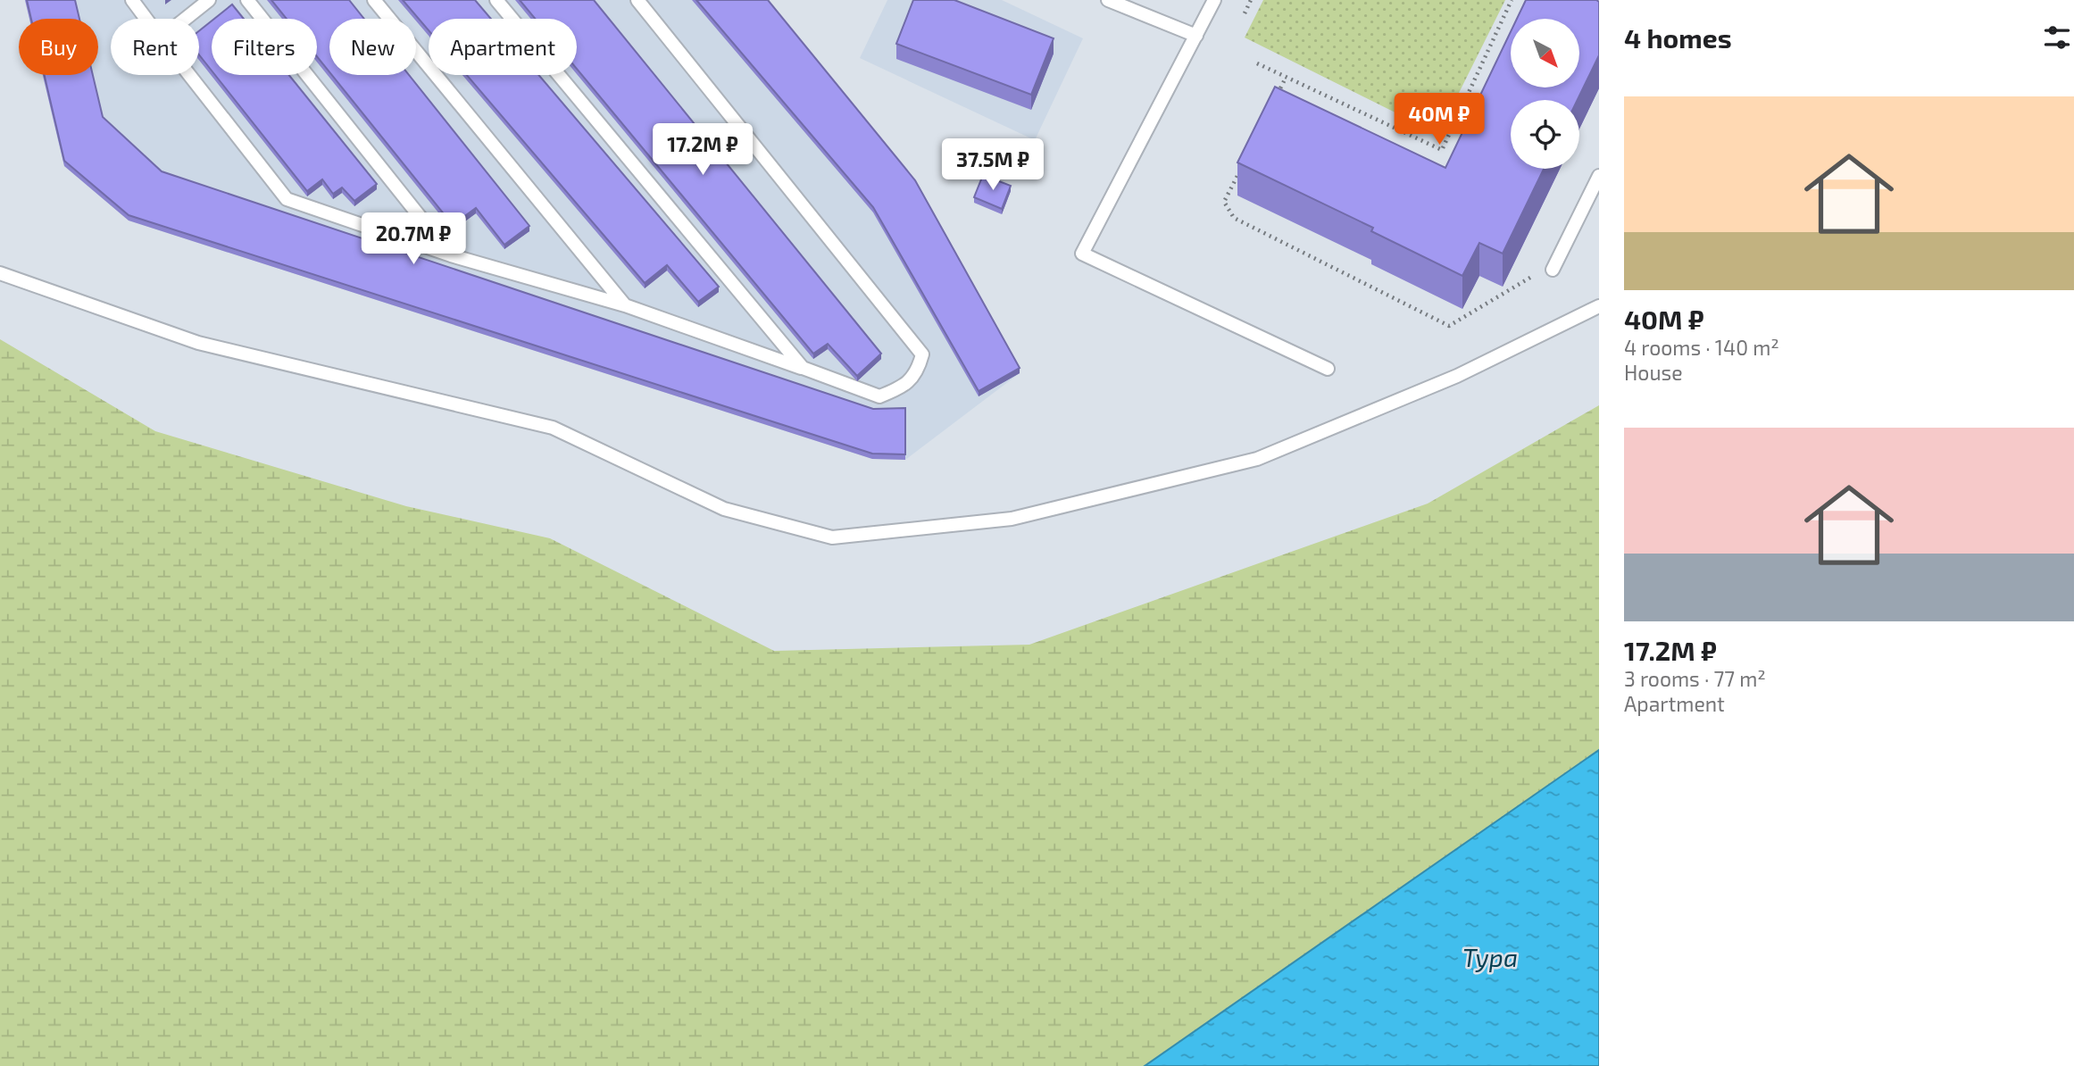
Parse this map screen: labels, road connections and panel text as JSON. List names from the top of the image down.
{
  "water": ["Тура"],
  "north": "bottom right",
  "page": {
    "heading": "4 homes",
    "chip": [
      "Buy",
      "Rent",
      "Filters",
      "New",
      "Apartment"
    ],
    "list": [
      {
        "name": "40M ₽",
        "note": "4 rooms · 140 m² · House"
      },
      {
        "name": "17.2M ₽",
        "note": "3 rooms · 77 m² · Apartment"
      }
    ],
    "price": [
      "40M ₽",
      "17.2M ₽",
      "37.5M ₽",
      "20.7M ₽"
    ]
  }
}
